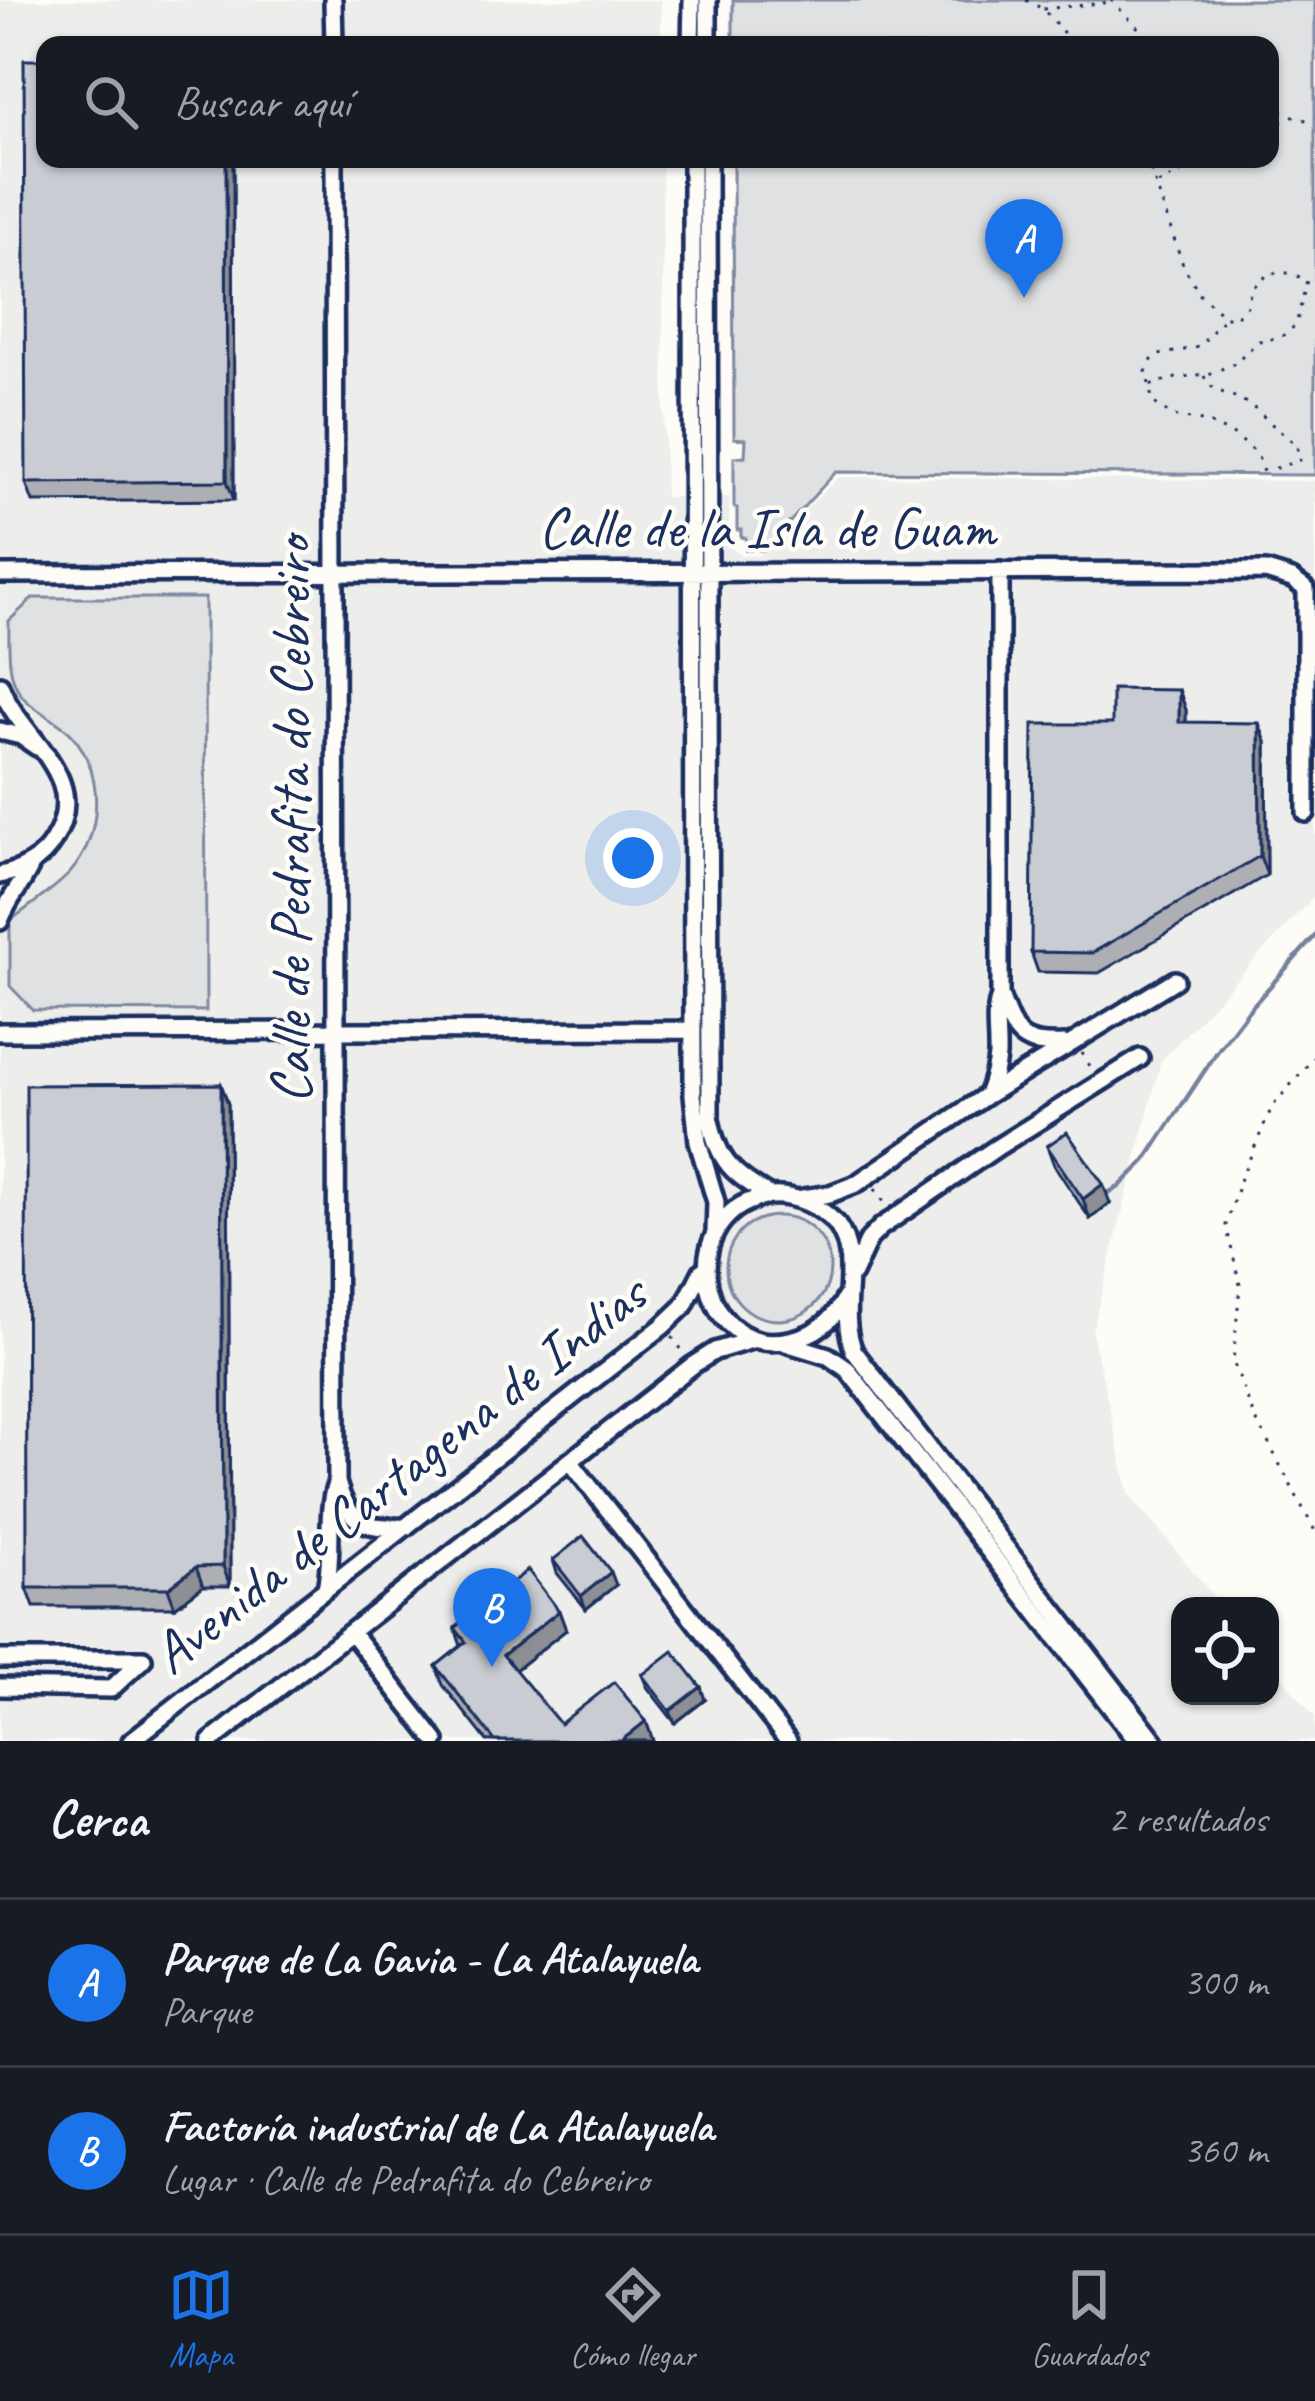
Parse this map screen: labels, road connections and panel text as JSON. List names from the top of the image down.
{
  "streets": {
    "street": ["Calle de la Isla de Guam", "Calle de Pedrafita do Cebreiro", "Avenida de Cartagena de Indias"]
  },
  "crossings": [
    ["Calle de la Isla de Guam", "Calle de Pedrafita do Cebreiro"],
    ["Calle de Pedrafita do Cebreiro", "Avenida de Cartagena de Indias"]
  ],
  "page": {
    "search": "Buscar aquí",
    "pins": ["A", "B"],
    "heading": ["Cerca", "2 resultados"],
    "list": [
      {
        "mark": "A",
        "name": "Parque de La Gavia - La Atalayuela",
        "note": "Parque",
        "value": "300 m"
      },
      {
        "mark": "B",
        "name": "Factoría industrial de La Atalayuela",
        "note": "Lugar · Calle de Pedrafita do Cebreiro",
        "value": "360 m"
      }
    ],
    "nav": ["Mapa", "Cómo llegar", "Guardados"]
  }
}
